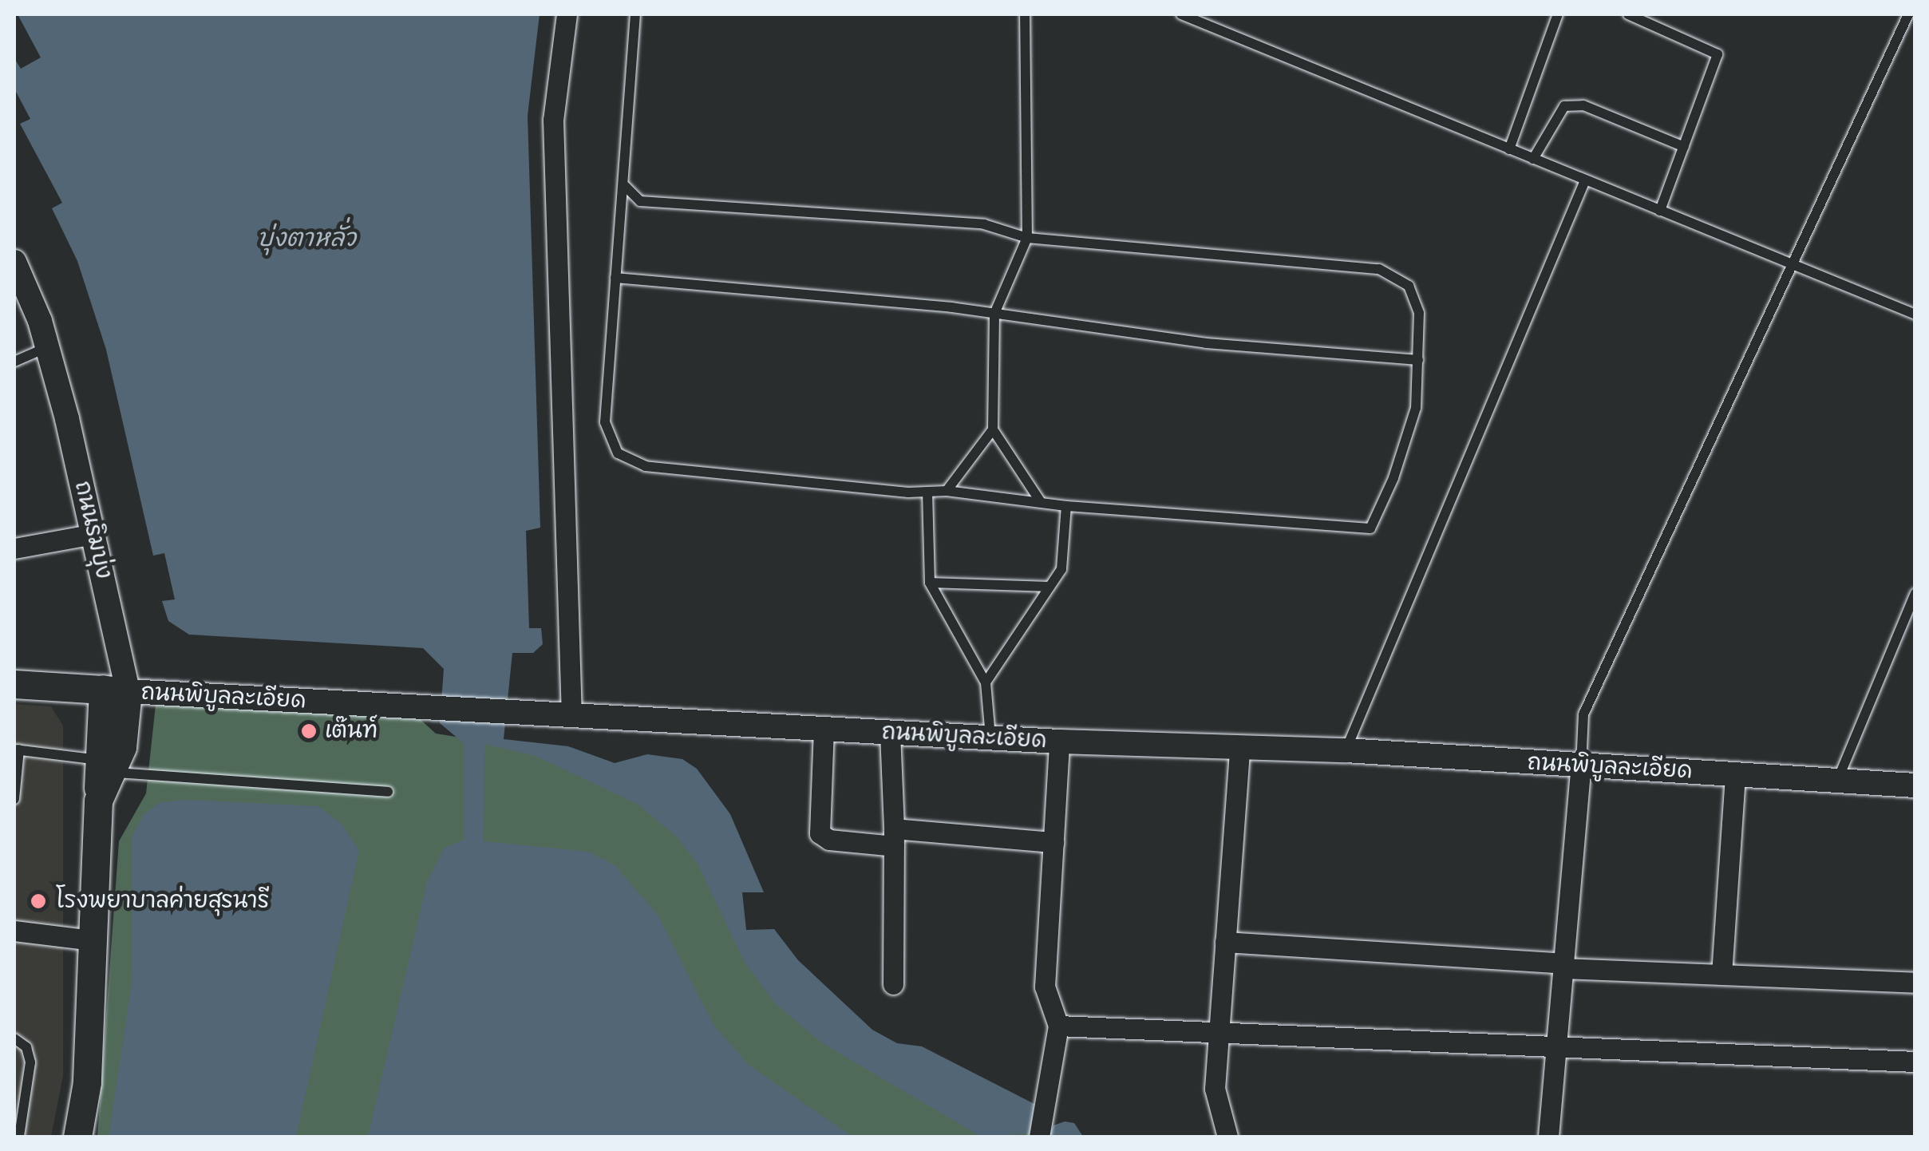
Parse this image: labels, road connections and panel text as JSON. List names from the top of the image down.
{
  "streets": {
    "main road": ["ถนนริมบุ่ง", "ถนนพิบูลละเอียด"]
  },
  "crossings": [
    ["ถนนริมบุ่ง", "ถนนพิบูลละเอียด"]
  ],
  "water": ["บุ่งตาหลั่ว"],
  "places": ["เต๊นท์", "โรงพยาบาลค่ายสุรนารี"]
}
